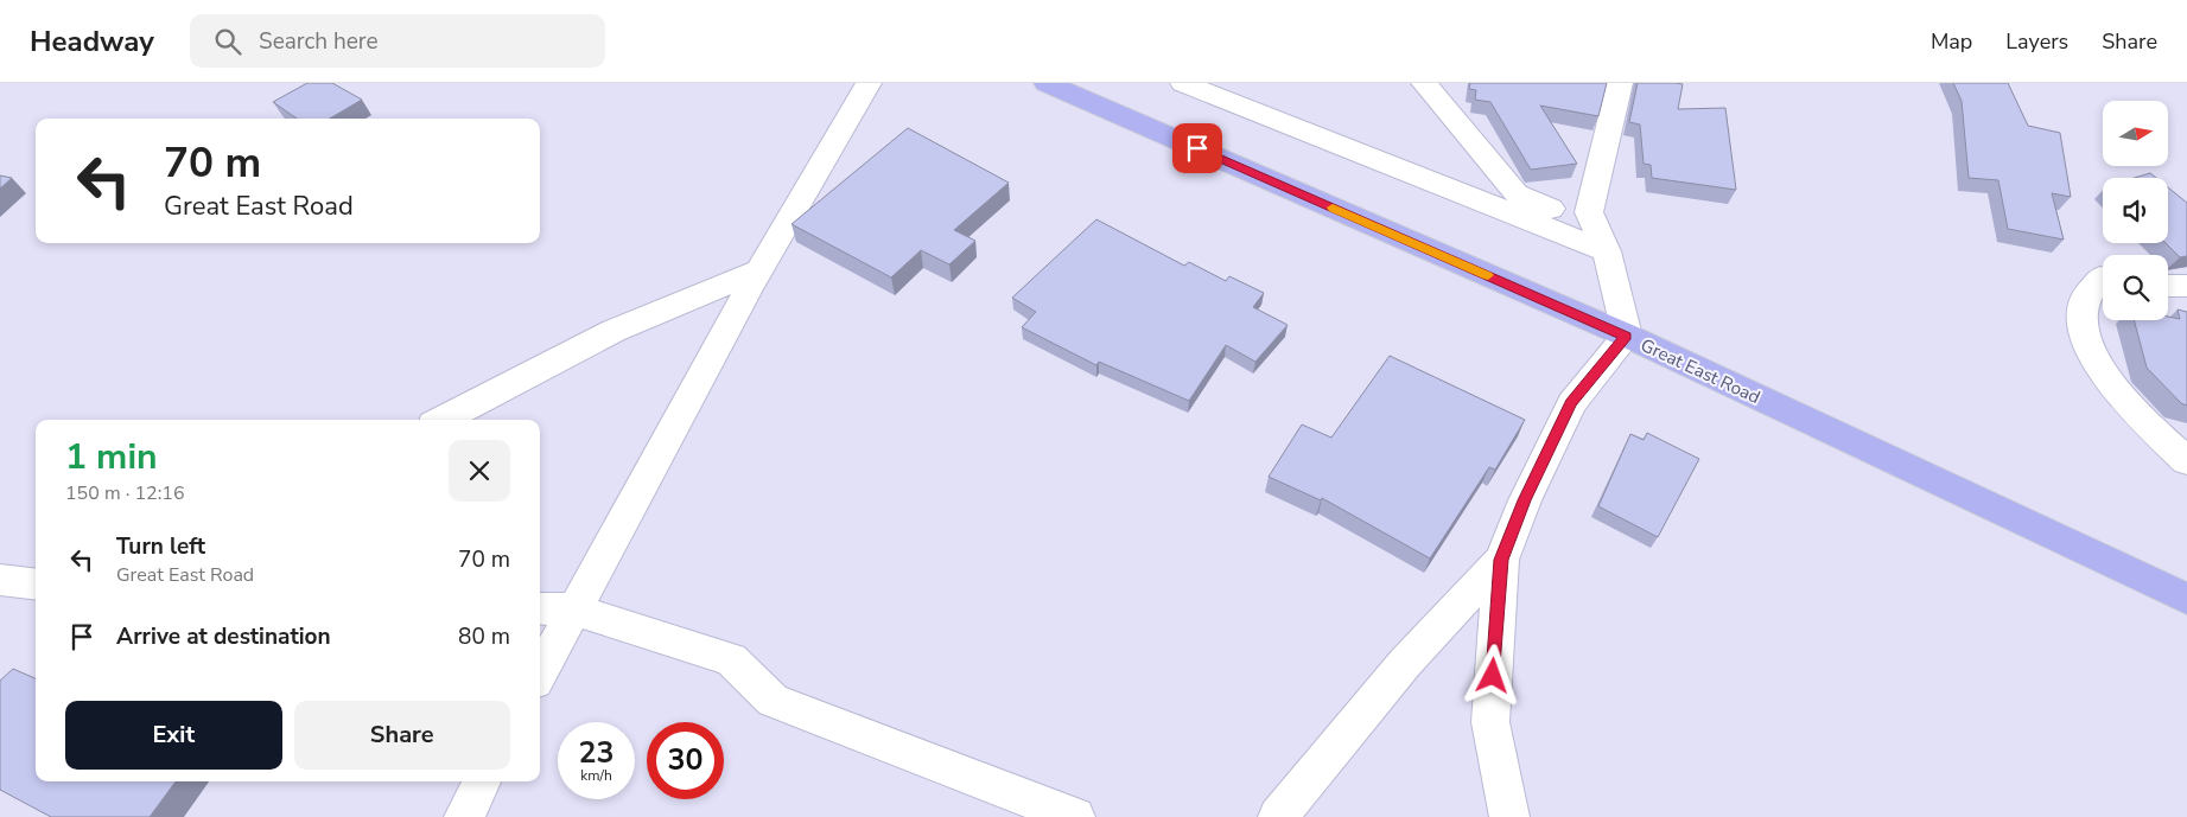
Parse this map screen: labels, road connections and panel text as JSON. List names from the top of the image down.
{
  "streets": {
    "highway": ["Great East Road"]
  },
  "north": "right",
  "page": {
    "header": "Headway",
    "search": "Search here",
    "nav": ["Map", "Layers", "Share"],
    "turn": ["70 m", "Great East Road"],
    "heading": ["1 min", "150 m · 12:16"],
    "list": [
      {
        "name": "Turn left",
        "note": "Great East Road",
        "value": "70 m"
      },
      {
        "name": "Arrive at destination",
        "value": "80 m"
      }
    ],
    "buttons": ["Exit", "Share"],
    "speed": "23 km/h",
    "limit": "30"
  }
}
